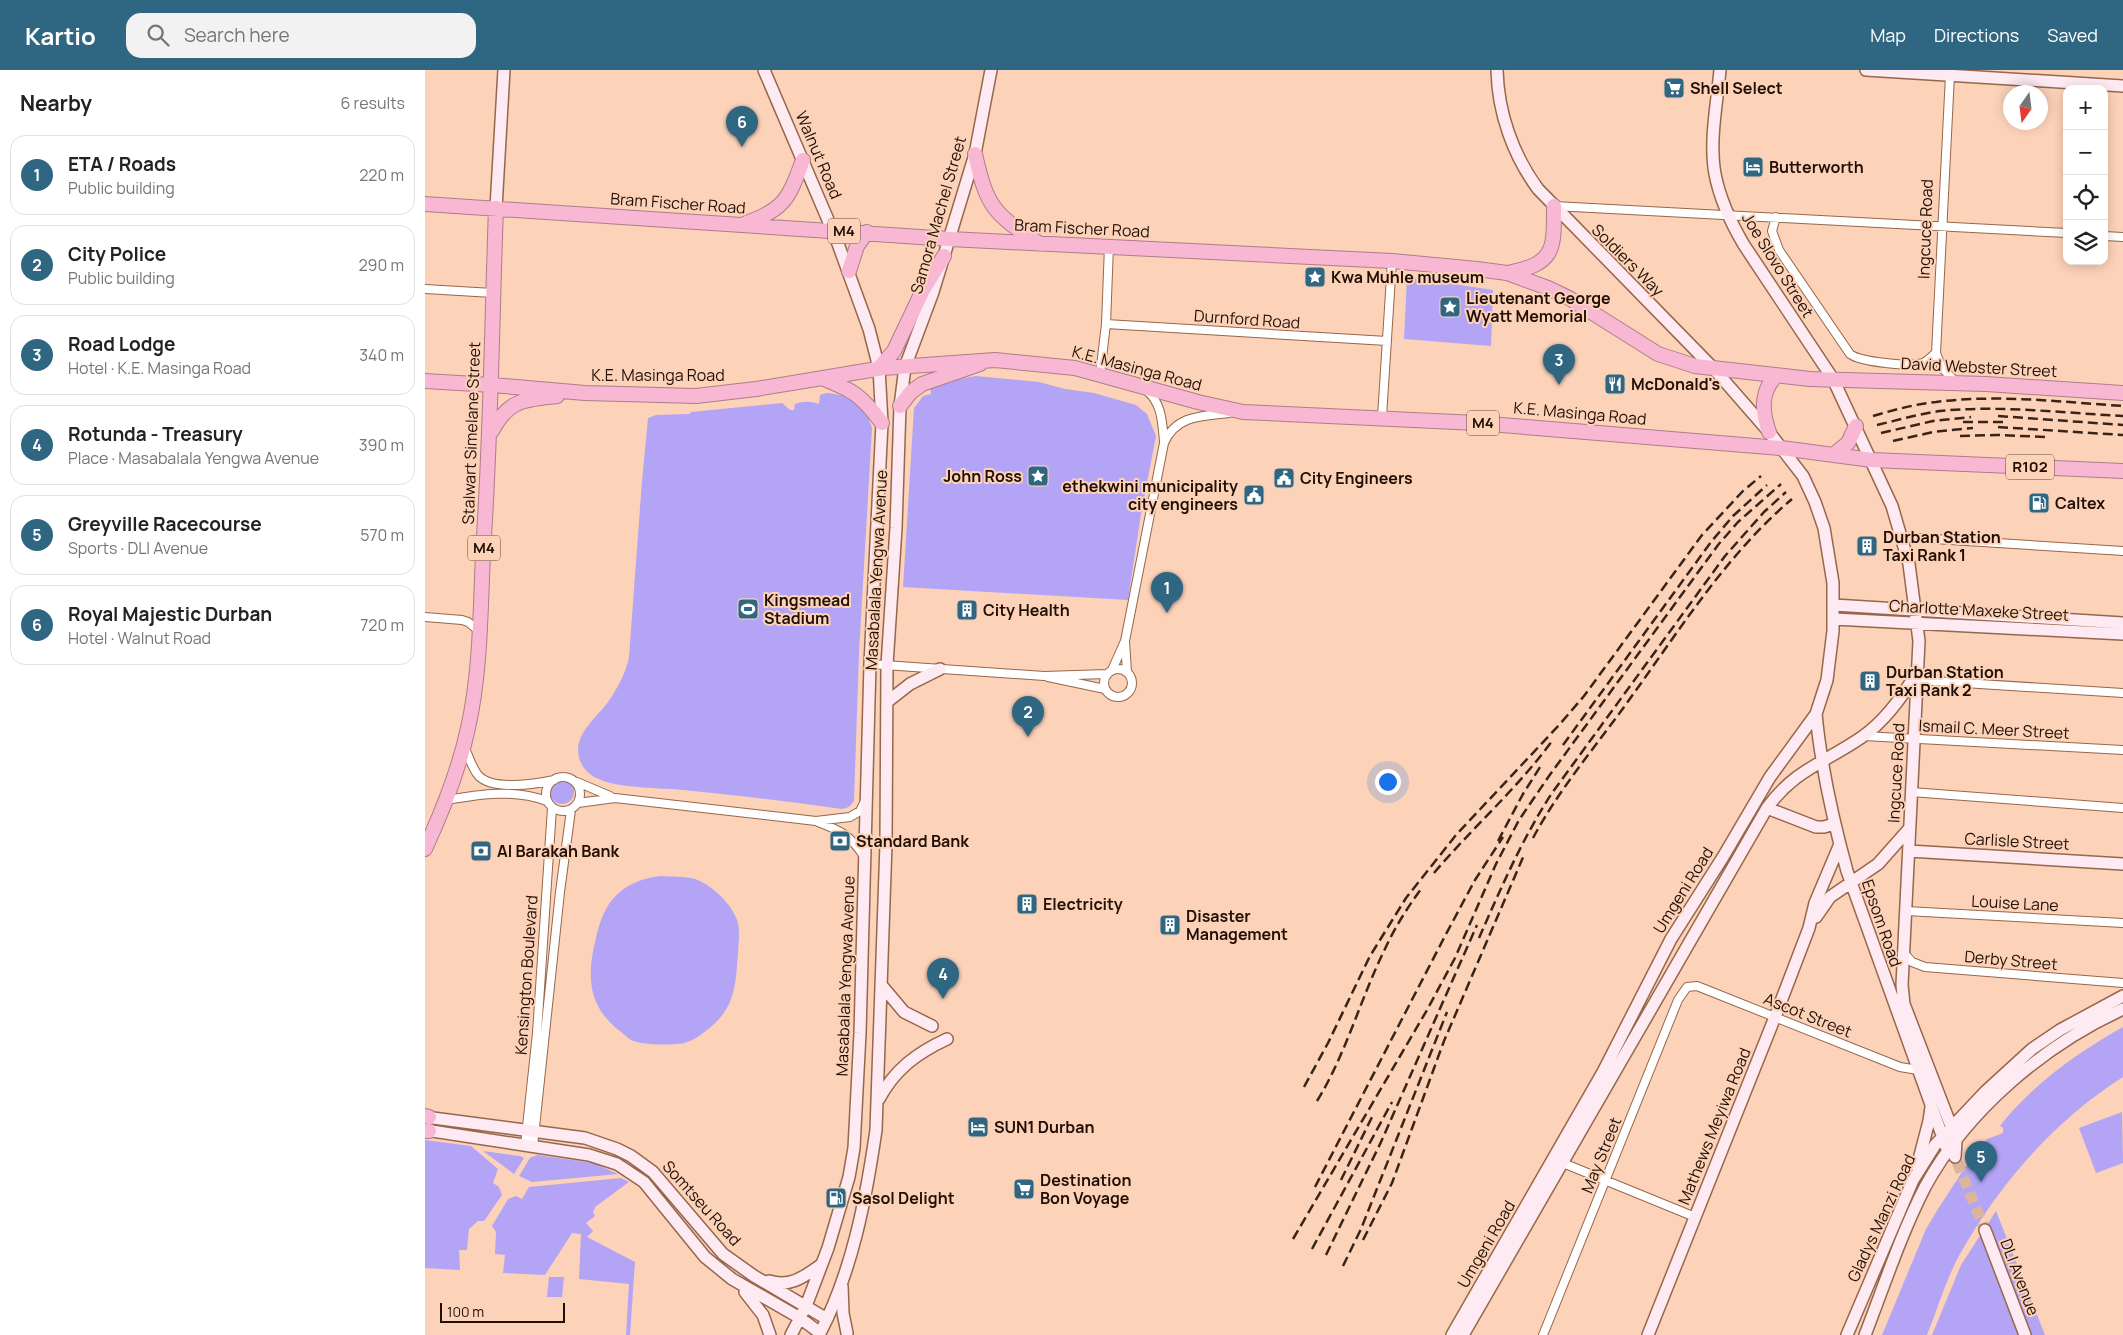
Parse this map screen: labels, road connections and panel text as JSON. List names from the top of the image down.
{
  "streets": {
    "highway": [
      "Bram Fischer Road",
      "M4",
      "David Webster Street",
      "K.E. Masinga Road",
      "Stalwart Simelane Street",
      "R102"
    ],
    "main road": [
      "Walnut Road",
      "Samora Machel Street",
      "Ingcuce Road",
      "Soldiers Way",
      "Joe Slovo Street",
      "Masabalala Yengwa Avenue",
      "Charlotte Maxeke Street",
      "Carlisle Street",
      "Umgeni Road",
      "Epsom Road",
      "Mathews Meyiwa Road",
      "Somtseu Road",
      "Gladys Manzi Road",
      "DLI Avenue"
    ],
    "street": [
      "Durnford Road",
      "Ismail C. Meer Street",
      "Louise Lane",
      "Derby Street",
      "Kensington Boulevard",
      "Ascot Street",
      "May Street"
    ]
  },
  "crossings": [
    ["Walnut Road", "Bram Fischer Road"],
    ["Walnut Road", "K.E. Masinga Road"],
    ["Walnut Road", "Masabalala Yengwa Avenue"],
    ["Bram Fischer Road", "Samora Machel Street"],
    ["Bram Fischer Road", "Ingcuce Road"],
    ["Bram Fischer Road", "Soldiers Way"],
    ["Bram Fischer Road", "Joe Slovo Street"],
    ["Bram Fischer Road", "David Webster Street"],
    ["Bram Fischer Road", "K.E. Masinga Road"],
    ["Bram Fischer Road", "Stalwart Simelane Street"],
    ["Bram Fischer Road", "R102"],
    ["Bram Fischer Road", "Umgeni Road"],
    ["Samora Machel Street", "K.E. Masinga Road"],
    ["Samora Machel Street", "Masabalala Yengwa Avenue"],
    ["Ingcuce Road", "Soldiers Way"],
    ["Ingcuce Road", "Joe Slovo Street"],
    ["Ingcuce Road", "David Webster Street"],
    ["Ingcuce Road", "K.E. Masinga Road"],
    ["Ingcuce Road", "R102"],
    ["Ingcuce Road", "Charlotte Maxeke Street"],
    ["Ingcuce Road", "Ismail C. Meer Street"],
    ["Ingcuce Road", "Carlisle Street"],
    ["Ingcuce Road", "Umgeni Road"],
    ["Ingcuce Road", "Louise Lane"],
    ["Ingcuce Road", "Derby Street"],
    ["Ingcuce Road", "Mathews Meyiwa Road"],
    ["Ingcuce Road", "Gladys Manzi Road"],
    ["Soldiers Way", "Joe Slovo Street"],
    ["Soldiers Way", "David Webster Street"],
    ["Soldiers Way", "K.E. Masinga Road"],
    ["Soldiers Way", "R102"],
    ["Soldiers Way", "Umgeni Road"],
    ["Joe Slovo Street", "David Webster Street"],
    ["Joe Slovo Street", "K.E. Masinga Road"],
    ["Joe Slovo Street", "R102"],
    ["Joe Slovo Street", "Umgeni Road"],
    ["David Webster Street", "K.E. Masinga Road"],
    ["David Webster Street", "R102"],
    ["David Webster Street", "Umgeni Road"],
    ["K.E. Masinga Road", "Stalwart Simelane Street"],
    ["K.E. Masinga Road", "R102"],
    ["K.E. Masinga Road", "Masabalala Yengwa Avenue"],
    ["K.E. Masinga Road", "Umgeni Road"],
    ["R102", "Umgeni Road"],
    ["Masabalala Yengwa Avenue", "Somtseu Road"],
    ["Charlotte Maxeke Street", "Umgeni Road"],
    ["Ismail C. Meer Street", "Umgeni Road"],
    ["Umgeni Road", "Epsom Road"],
    ["Epsom Road", "Ascot Street"],
    ["Epsom Road", "Mathews Meyiwa Road"],
    ["Epsom Road", "Gladys Manzi Road"],
    ["Kensington Boulevard", "Somtseu Road"],
    ["Ascot Street", "Mathews Meyiwa Road"],
    ["Ascot Street", "May Street"]
  ],
  "places": {
    "supermarket": ["Shell Select", "Destination Bon Voyage"],
    "hotel": ["Butterworth", "SUN1 Durban"],
    "place": ["Kwa Muhle museum", "Lieutenant George Wyatt Memorial", "John Ross"],
    "restaurant": ["McDonald's"],
    "public building": ["City Engineers", "ethekwini municipality city engineers"],
    "fuel station": ["Caltex", "Sasol Delight"],
    "building": [
      "Durban Station Taxi Rank 1",
      "City Health",
      "Durban Station Taxi Rank 2",
      "Electricity",
      "Disaster Management"
    ],
    "sports": ["Kingsmead Stadium"],
    "bank": ["Standard Bank", "Al Barakah Bank"]
  },
  "scale_bar": "100 m",
  "north": "bottom",
  "page": {
    "header": "Kartio",
    "search": "Search here",
    "nav": ["Map", "Directions", "Saved"],
    "heading": ["Nearby", "6 results"],
    "map_buttons": ["+", "−"],
    "pins": [
      "6",
      "3",
      "1",
      "2",
      "4",
      "5"
    ],
    "list": [
      {
        "mark": "1",
        "name": "ETA / Roads",
        "note": "Public building",
        "value": "220 m"
      },
      {
        "mark": "2",
        "name": "City Police",
        "note": "Public building",
        "value": "290 m"
      },
      {
        "mark": "3",
        "name": "Road Lodge",
        "note": "Hotel · K.E. Masinga Road",
        "value": "340 m"
      },
      {
        "mark": "4",
        "name": "Rotunda - Treasury",
        "note": "Place · Masabalala Yengwa Avenue",
        "value": "390 m"
      },
      {
        "mark": "5",
        "name": "Greyville Racecourse",
        "note": "Sports · DLI Avenue",
        "value": "570 m"
      },
      {
        "mark": "6",
        "name": "Royal Majestic Durban",
        "note": "Hotel · Walnut Road",
        "value": "720 m"
      }
    ],
    "scale": "100 m"
  }
}
